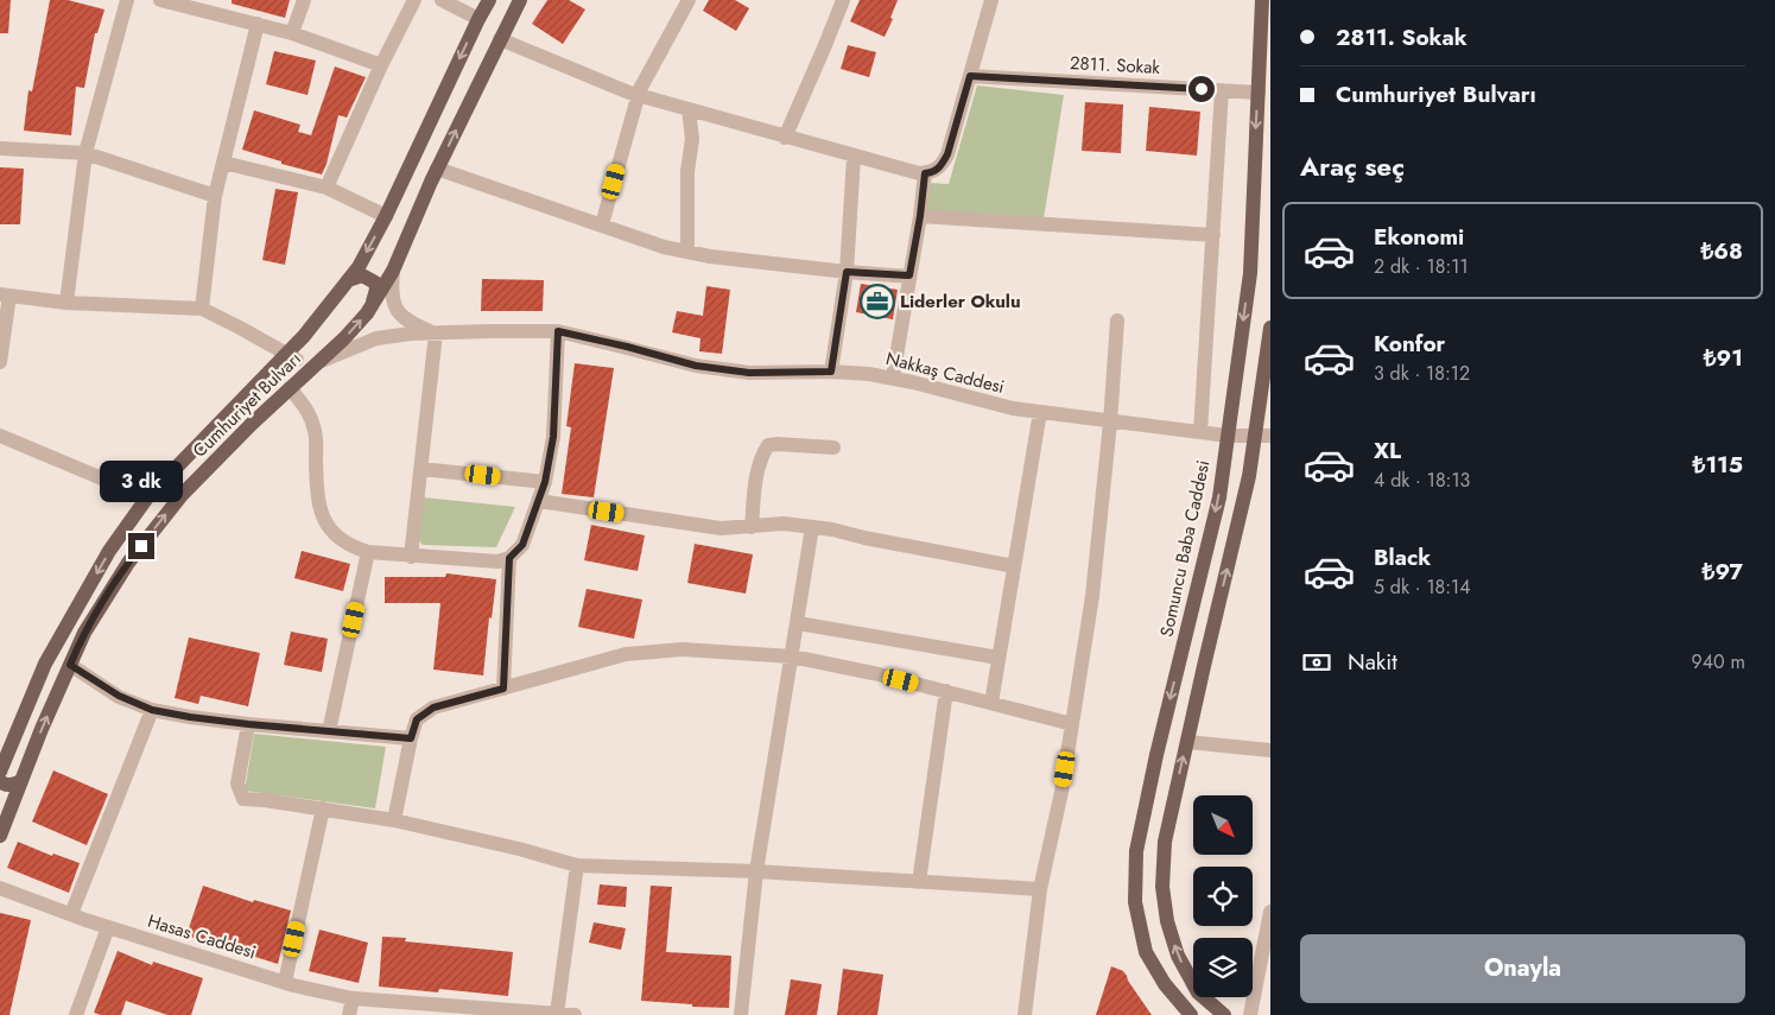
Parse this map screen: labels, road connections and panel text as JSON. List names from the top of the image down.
{
  "streets": {
    "main road": ["Cumhuriyet Bulvarı", "Somuncu Baba Caddesi"],
    "street": ["2811. Sokak", "Nakkaş Caddesi", "Hasas Caddesi"]
  },
  "crossings": [
    ["2811. Sokak", "Somuncu Baba Caddesi"],
    ["Nakkaş Caddesi", "Cumhuriyet Bulvarı"],
    ["Nakkaş Caddesi", "Somuncu Baba Caddesi"]
  ],
  "places": {
    "office": ["Liderler Okulu"]
  },
  "north": "bottom right",
  "page": {
    "banner": ["2811. Sokak", "Cumhuriyet Bulvarı"],
    "heading": "Araç seç",
    "list": [
      {
        "name": "Ekonomi",
        "note": "2 dk · 18:11",
        "value": "₺68"
      },
      {
        "name": "Konfor",
        "note": "3 dk · 18:12",
        "value": "₺91"
      },
      {
        "name": "XL",
        "note": "4 dk · 18:13",
        "value": "₺115"
      },
      {
        "name": "Black",
        "note": "5 dk · 18:14",
        "value": "₺97"
      }
    ],
    "bubble": "3 dk",
    "pay": ["Nakit", "940 m"],
    "buttons": "Onayla"
  }
}
